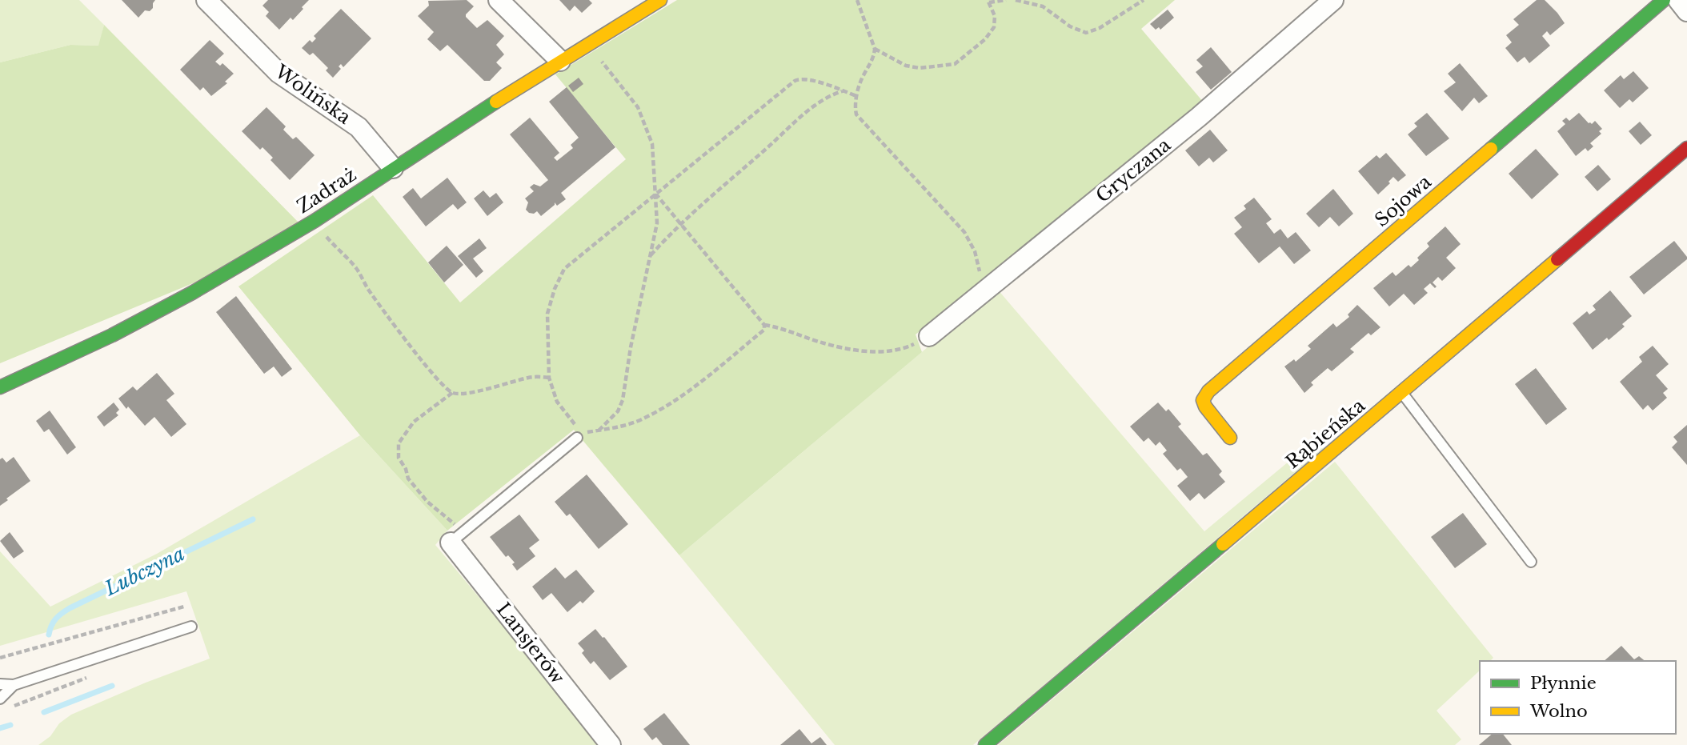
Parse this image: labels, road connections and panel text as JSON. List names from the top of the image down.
{
  "streets": {
    "street": [
      "Wolińska",
      "Gryczana",
      "Zadraż",
      "Sojowa",
      "Rąbieńska",
      "Lansjerów"
    ]
  },
  "crossings": [
    ["Wolińska", "Zadraż"]
  ],
  "water": ["Lubczyna"],
  "legend": ["Płynnie", "Wolno"]
}
